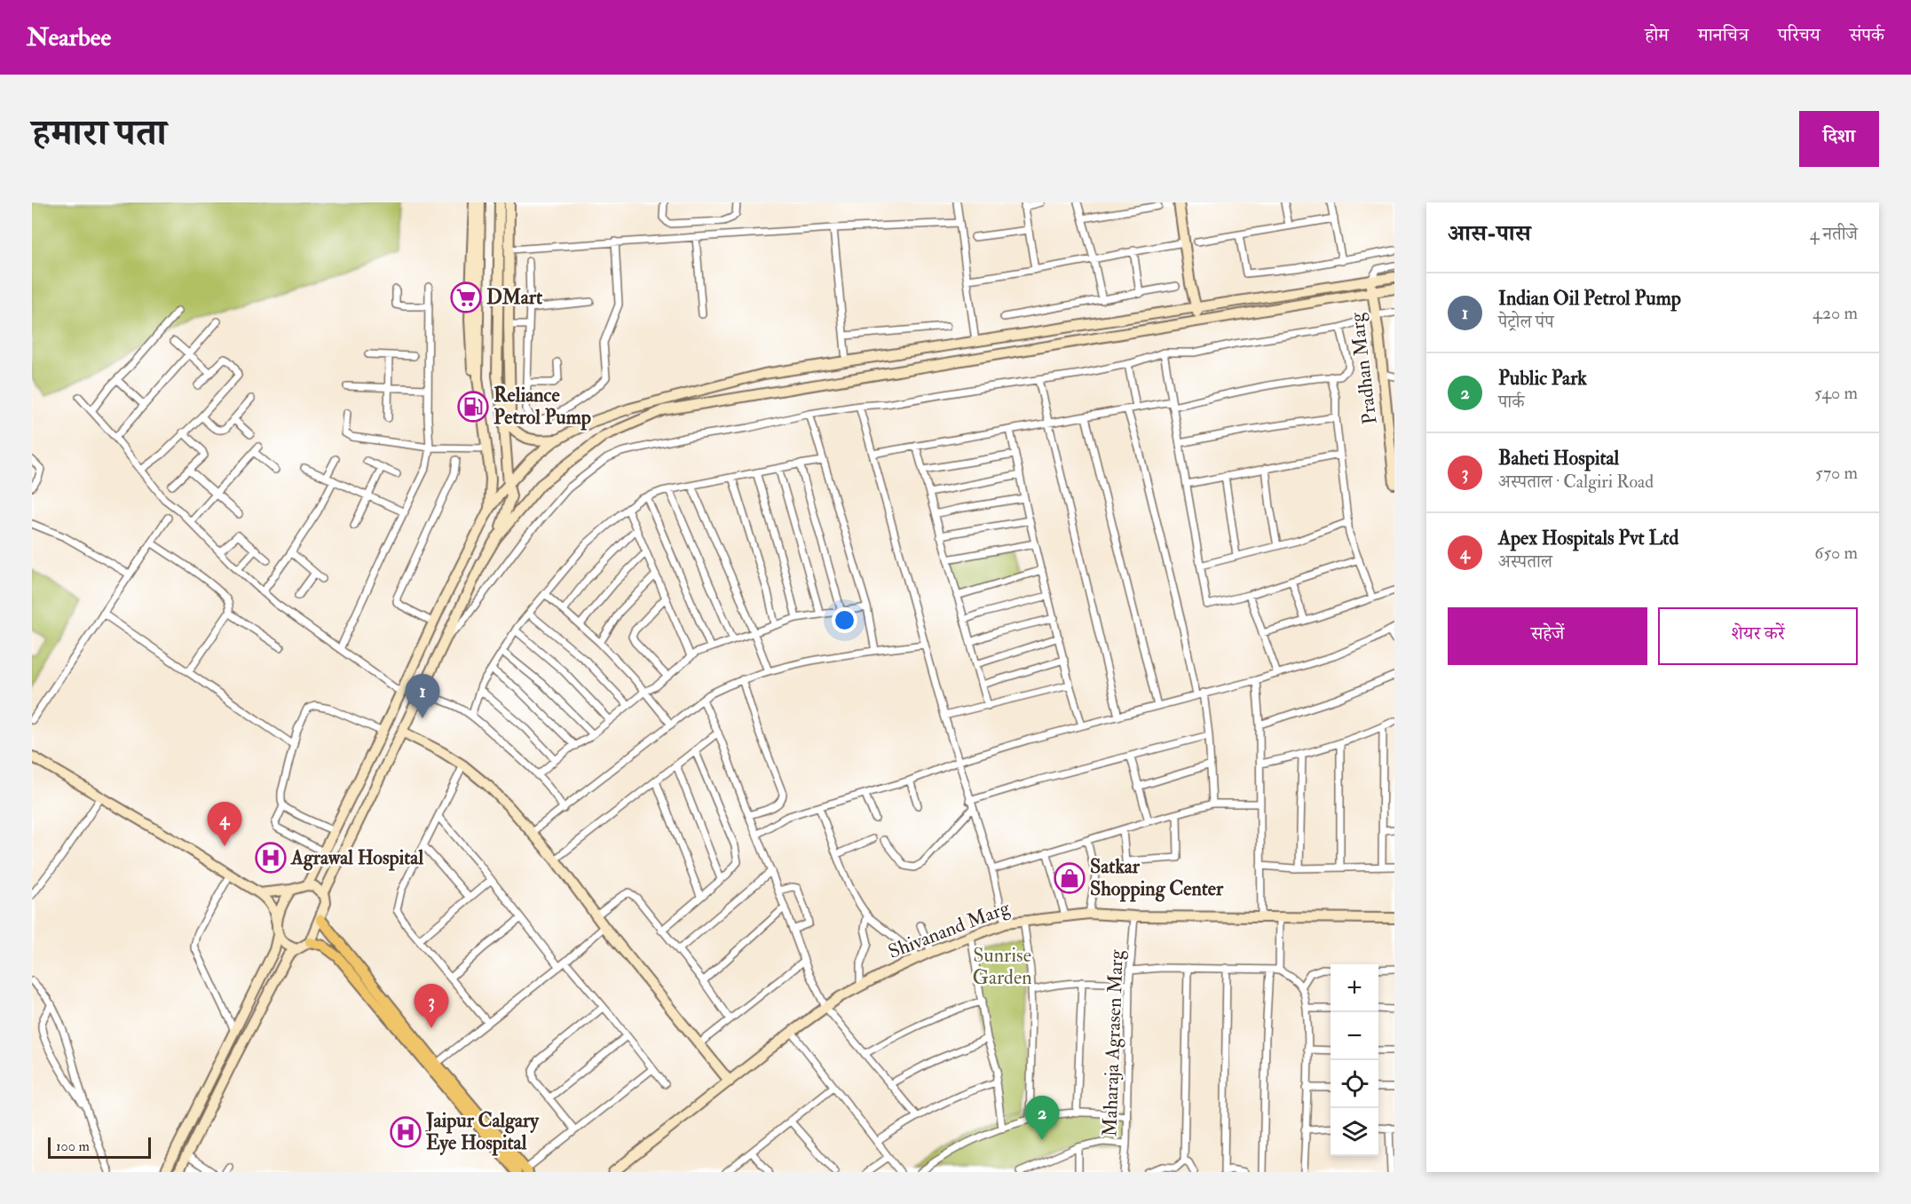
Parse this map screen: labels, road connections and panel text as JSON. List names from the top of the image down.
{
  "streets": {
    "main road": ["Pradhan Marg", "Shivanand Marg"],
    "street": ["Maharaja Agrasen Marg"]
  },
  "crossings": [
    ["Shivanand Marg", "Maharaja Agrasen Marg"]
  ],
  "parks": ["Sunrise Garden"],
  "places": {
    "supermarket": ["DMart"],
    "fuel station": ["Reliance Petrol Pump"],
    "hospital": ["Agrawal Hospital", "Jaipur Calgary Eye Hospital"],
    "shop": ["Satkar Shopping Center"]
  },
  "scale_bar": "100 m",
  "page": {
    "header": "Nearbee",
    "nav": [
      "होम",
      "मानचित्र",
      "परिचय",
      "संपर्क"
    ],
    "title": "हमारा पता",
    "buttons": [
      "दिशा",
      ["सहेजें", "शेयर करें"]
    ],
    "heading": ["आस-पास", "4 नतीजे"],
    "list": [
      {
        "mark": "1",
        "name": "Indian Oil Petrol Pump",
        "note": "पेट्रोल पंप",
        "value": "420 m"
      },
      {
        "mark": "2",
        "name": "Public Park",
        "note": "पार्क",
        "value": "540 m"
      },
      {
        "mark": "3",
        "name": "Baheti Hospital",
        "note": "अस्पताल · Calgiri Road",
        "value": "570 m"
      },
      {
        "mark": "4",
        "name": "Apex Hospitals Pvt Ltd",
        "note": "अस्पताल",
        "value": "650 m"
      }
    ],
    "pins": [
      "1",
      "4",
      "3",
      "2"
    ],
    "map_buttons": ["+", "−"],
    "scale": "100 m"
  }
}
